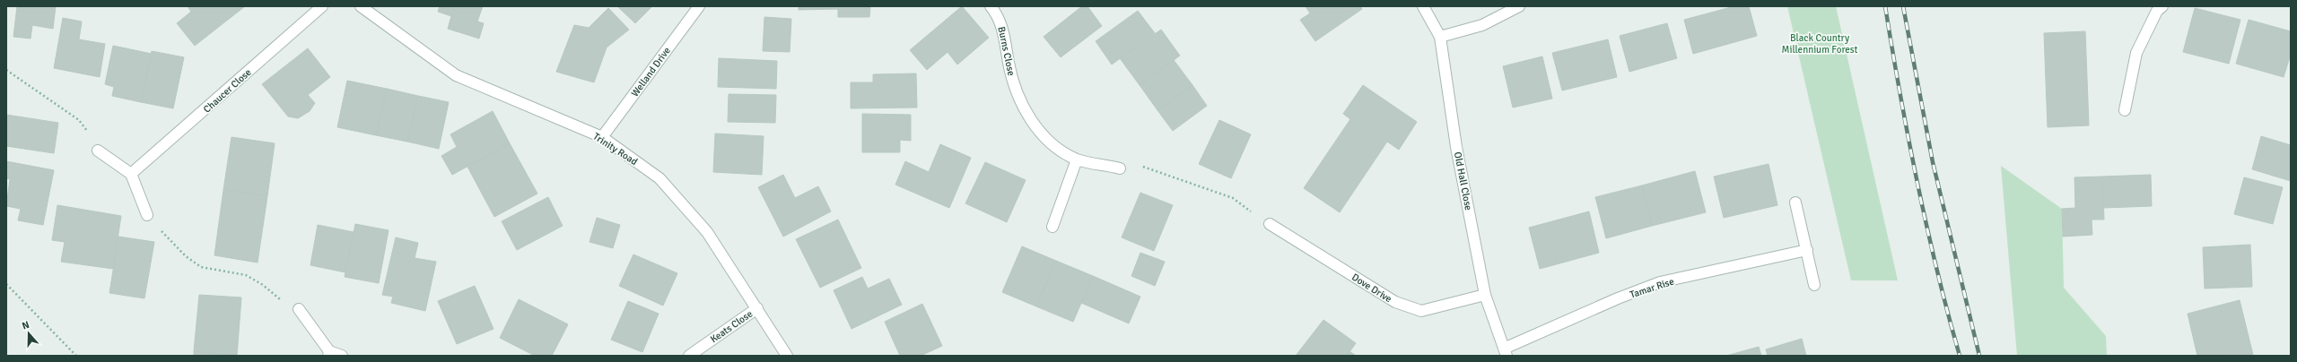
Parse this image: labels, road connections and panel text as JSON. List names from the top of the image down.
{
  "streets": {
    "street": [
      "Burns Close",
      "Welland Drive",
      "Chaucer Close",
      "Trinity Road",
      "Old Hall Close",
      "Dove Drive",
      "Tamar Rise",
      "Keats Close"
    ]
  },
  "crossings": [
    ["Welland Drive", "Trinity Road"],
    ["Trinity Road", "Keats Close"],
    ["Old Hall Close", "Dove Drive"],
    ["Old Hall Close", "Tamar Rise"]
  ],
  "parks": ["Black Country Millennium Forest"],
  "north": "top"
}
